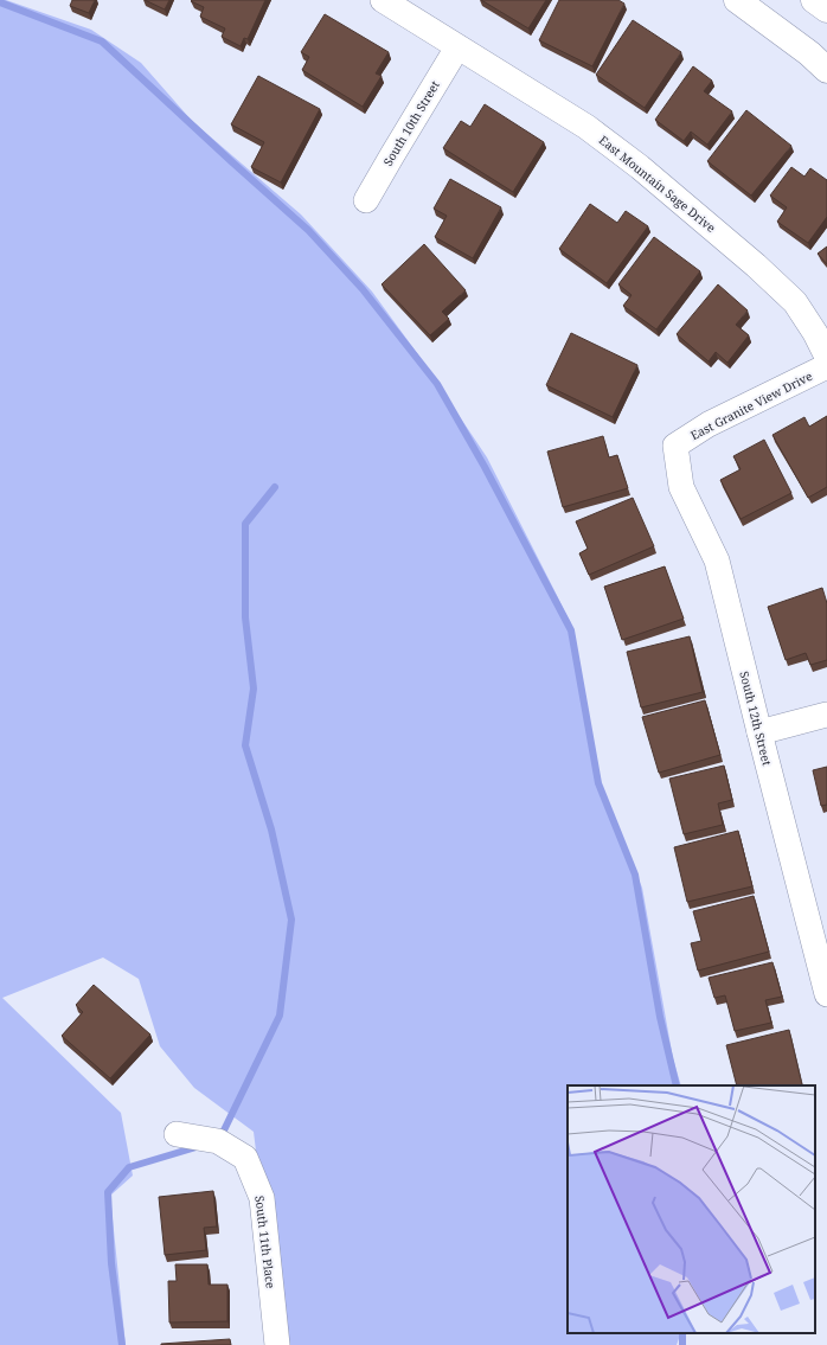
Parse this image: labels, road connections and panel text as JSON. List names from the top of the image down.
{
  "streets": {
    "street": [
      "South 10th Street",
      "East Mountain Sage Drive",
      "East Granite View Drive",
      "South 12th Street",
      "South 11th Place"
    ]
  },
  "crossings": [
    ["South 10th Street", "East Mountain Sage Drive"],
    ["East Granite View Drive", "South 12th Street"]
  ]
}
